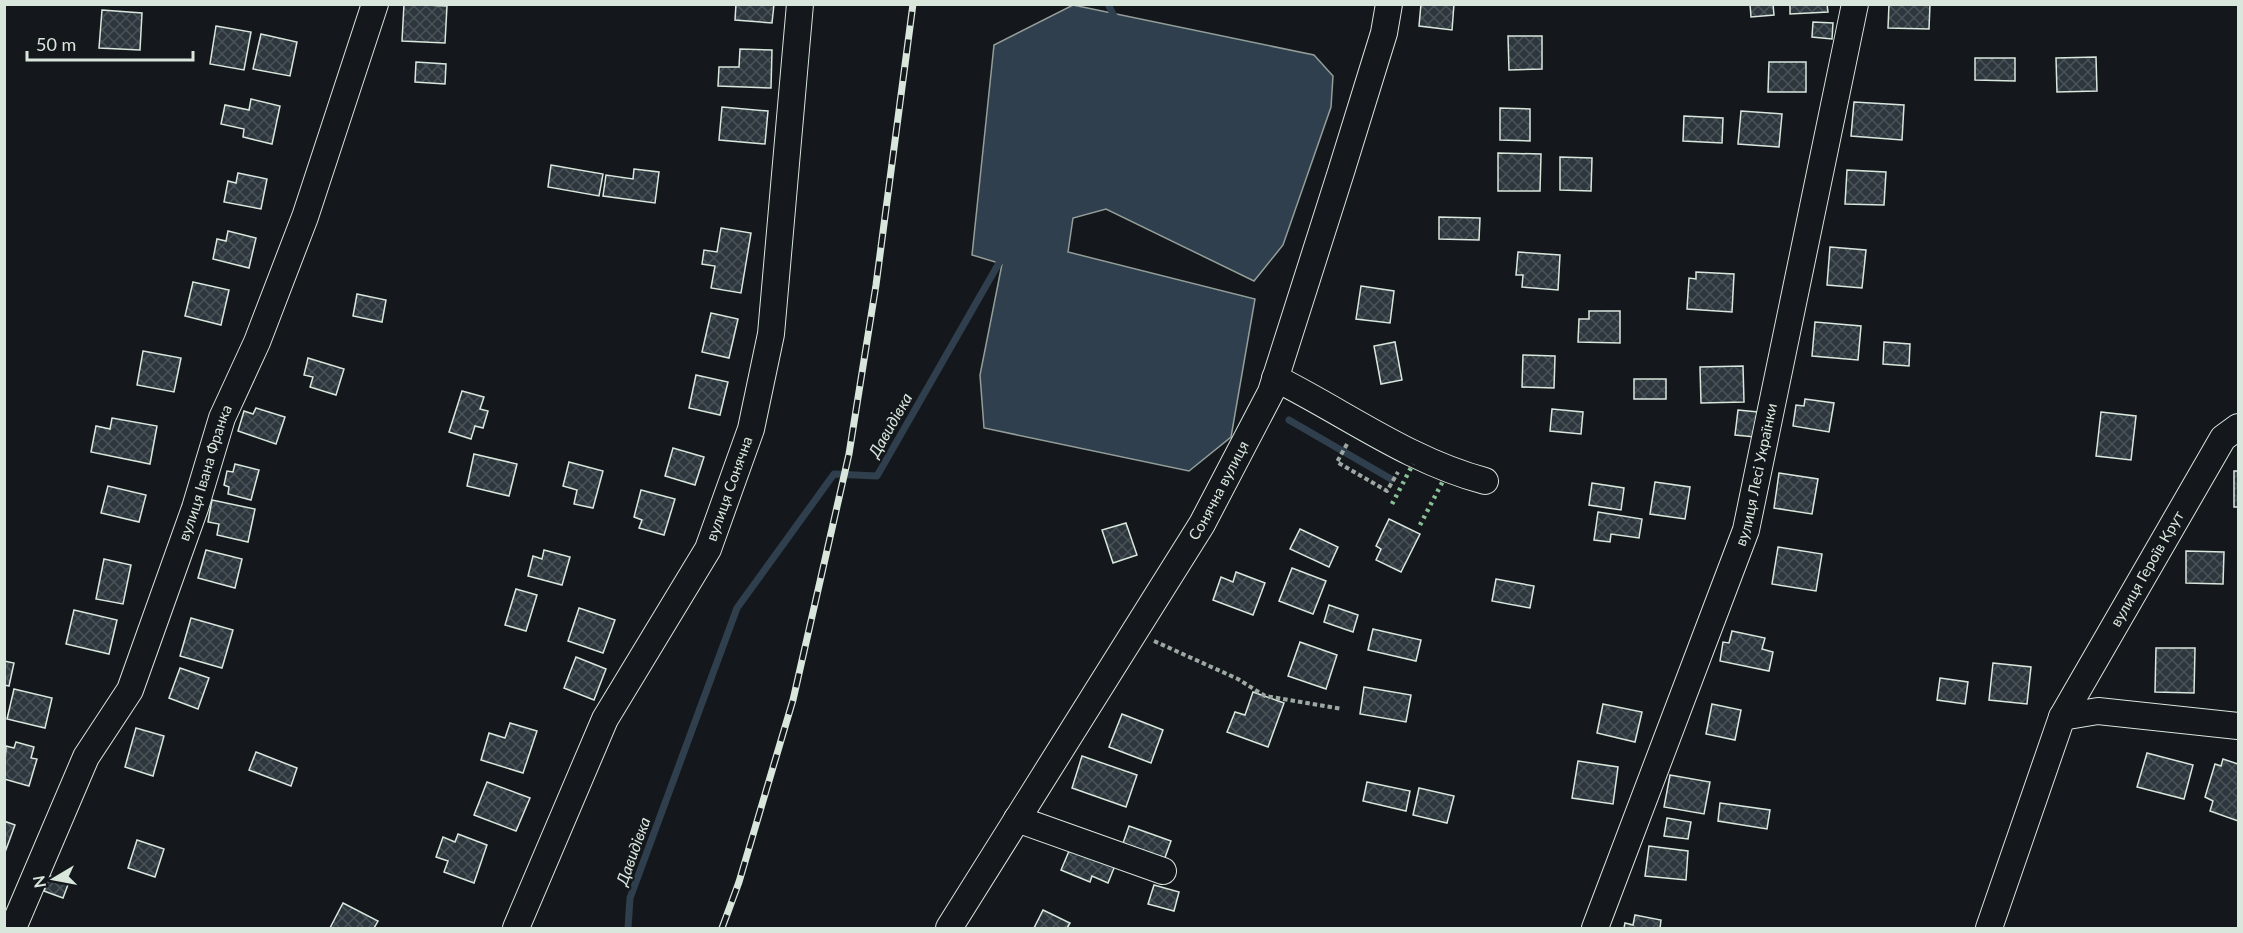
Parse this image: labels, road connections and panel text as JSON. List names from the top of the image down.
{
  "streets": {
    "street": [
      "вулиця Івана Франка",
      "вулиця Лесі Українки",
      "вулиця Сонячна",
      "Сонячна вулиця",
      "вулиця Героїв Крут"
    ]
  },
  "water": ["Давидівка"],
  "scale_bar": "50 m",
  "north": "left"
}
